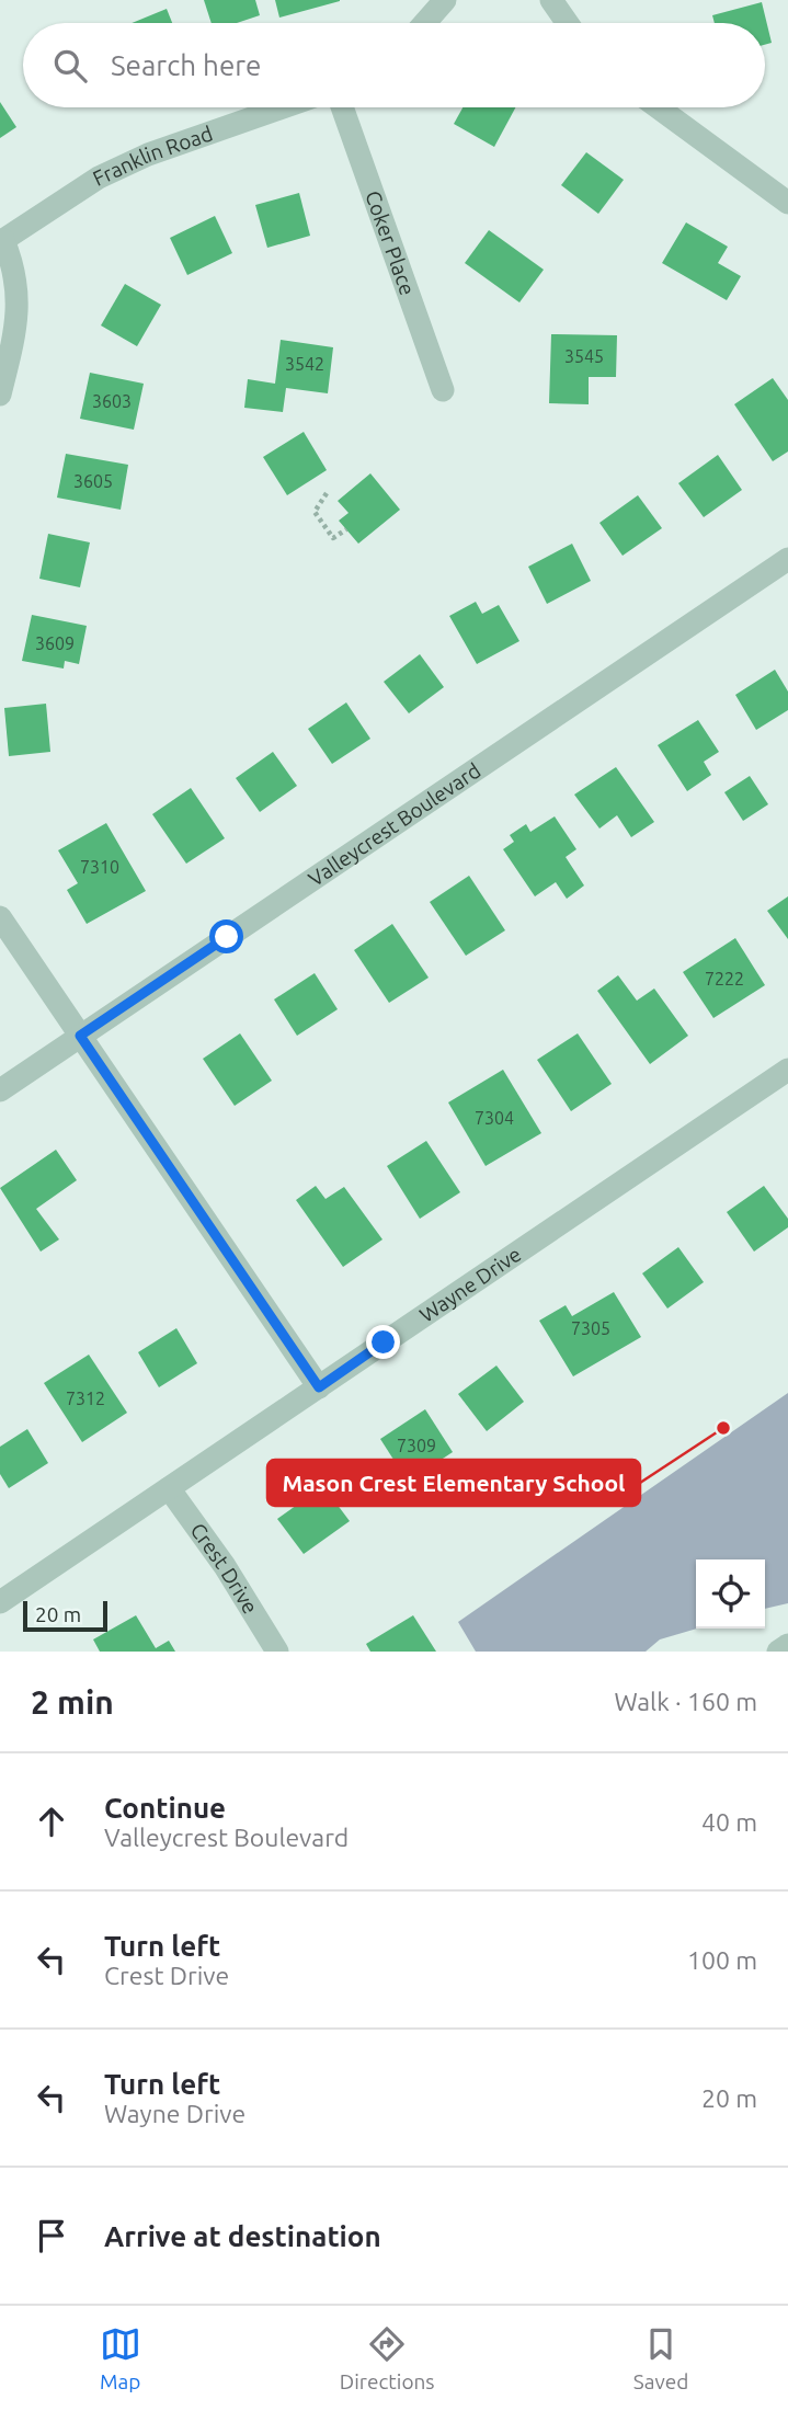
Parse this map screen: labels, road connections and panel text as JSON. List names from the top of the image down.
{
  "streets": {
    "street": [
      "Franklin Road",
      "Coker Place",
      "Valleycrest Boulevard",
      "Wayne Drive",
      "Crest Drive"
    ]
  },
  "crossings": [
    ["Wayne Drive", "Crest Drive"]
  ],
  "places": ["Mason Crest Elementary School"],
  "house_numbers": [
    "3545",
    "3542",
    "3603",
    "3605",
    "3609",
    "7310",
    "7222",
    "7304",
    "7305",
    "7312",
    "7309"
  ],
  "scale_bar": "20 m",
  "page": {
    "search": "Search here",
    "scale": "20 m",
    "heading": ["2 min", "Walk · 160 m"],
    "list": [
      ["Continue", "Valleycrest Boulevard", "40 m"],
      ["Turn left", "Crest Drive", "100 m"],
      ["Turn left", "Wayne Drive", "20 m"],
      "Arrive at destination"
    ],
    "nav": ["Map", "Directions", "Saved"]
  }
}
